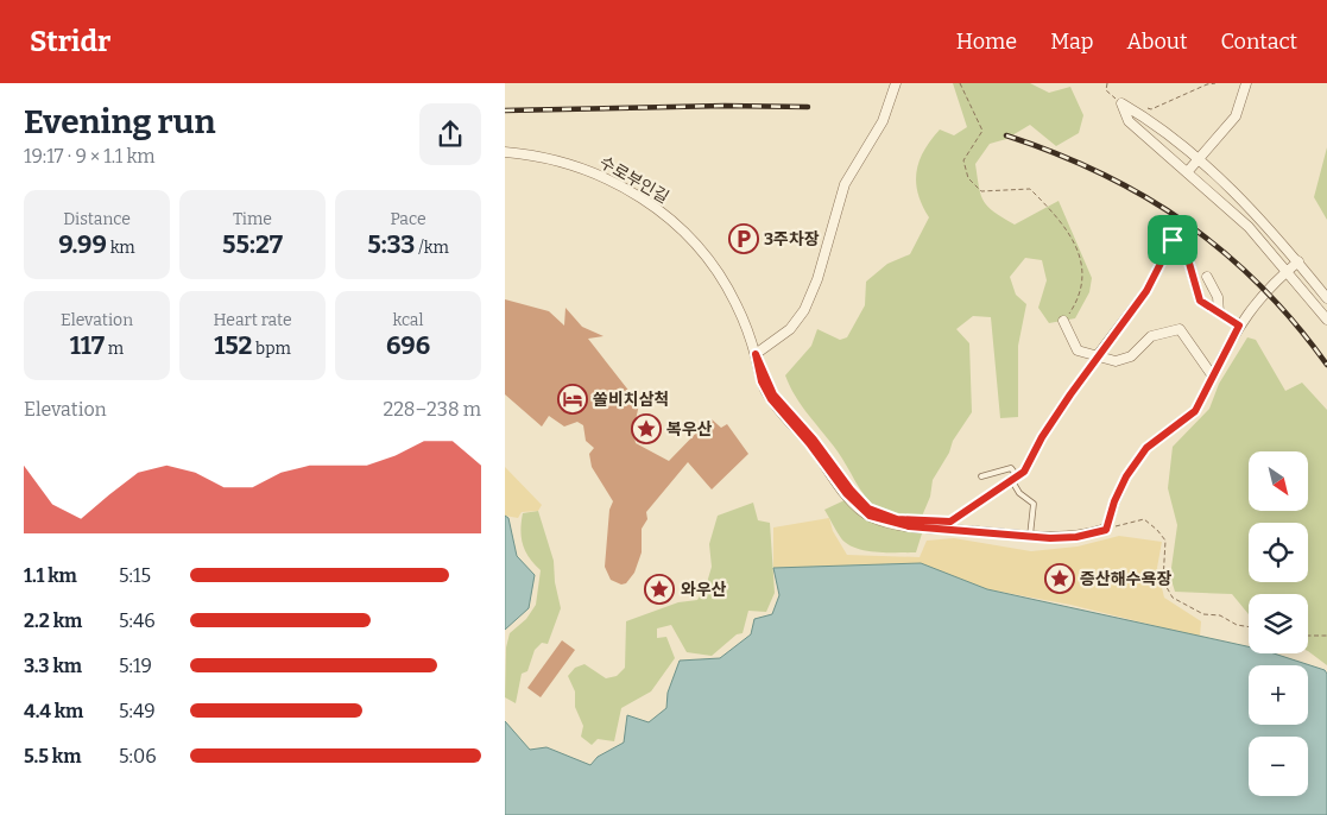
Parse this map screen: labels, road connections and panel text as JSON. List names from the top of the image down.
{
  "streets": {
    "street": ["수로부인길"]
  },
  "places": {
    "parking": ["3주차장"],
    "hotel": ["쏠비치삼척"],
    "place": ["복우산", "증산해수욕장", "와우산"]
  },
  "north": "bottom right",
  "page": {
    "header": "Stridr",
    "nav": [
      "Home",
      "Map",
      "About",
      "Contact"
    ],
    "heading": ["Evening run", "19:17 · 9 × 1.1 km"],
    "stats": [
      ["Distance", "9.99 km"],
      ["Time", "55:27"],
      ["Pace", "5:33 /km"],
      ["Elevation", "117 m"],
      ["Heart rate", "152 bpm"],
      ["kcal", "696"]
    ],
    "chart": ["Elevation", "228–238 m"],
    "map_buttons": ["+", "−"],
    "list": [
      {
        "name": "1.1 km",
        "note": "5:15"
      },
      {
        "name": "2.2 km",
        "note": "5:46"
      },
      {
        "name": "3.3 km",
        "note": "5:19"
      },
      {
        "name": "4.4 km",
        "note": "5:49"
      },
      {
        "name": "5.5 km",
        "note": "5:06"
      }
    ]
  }
}
